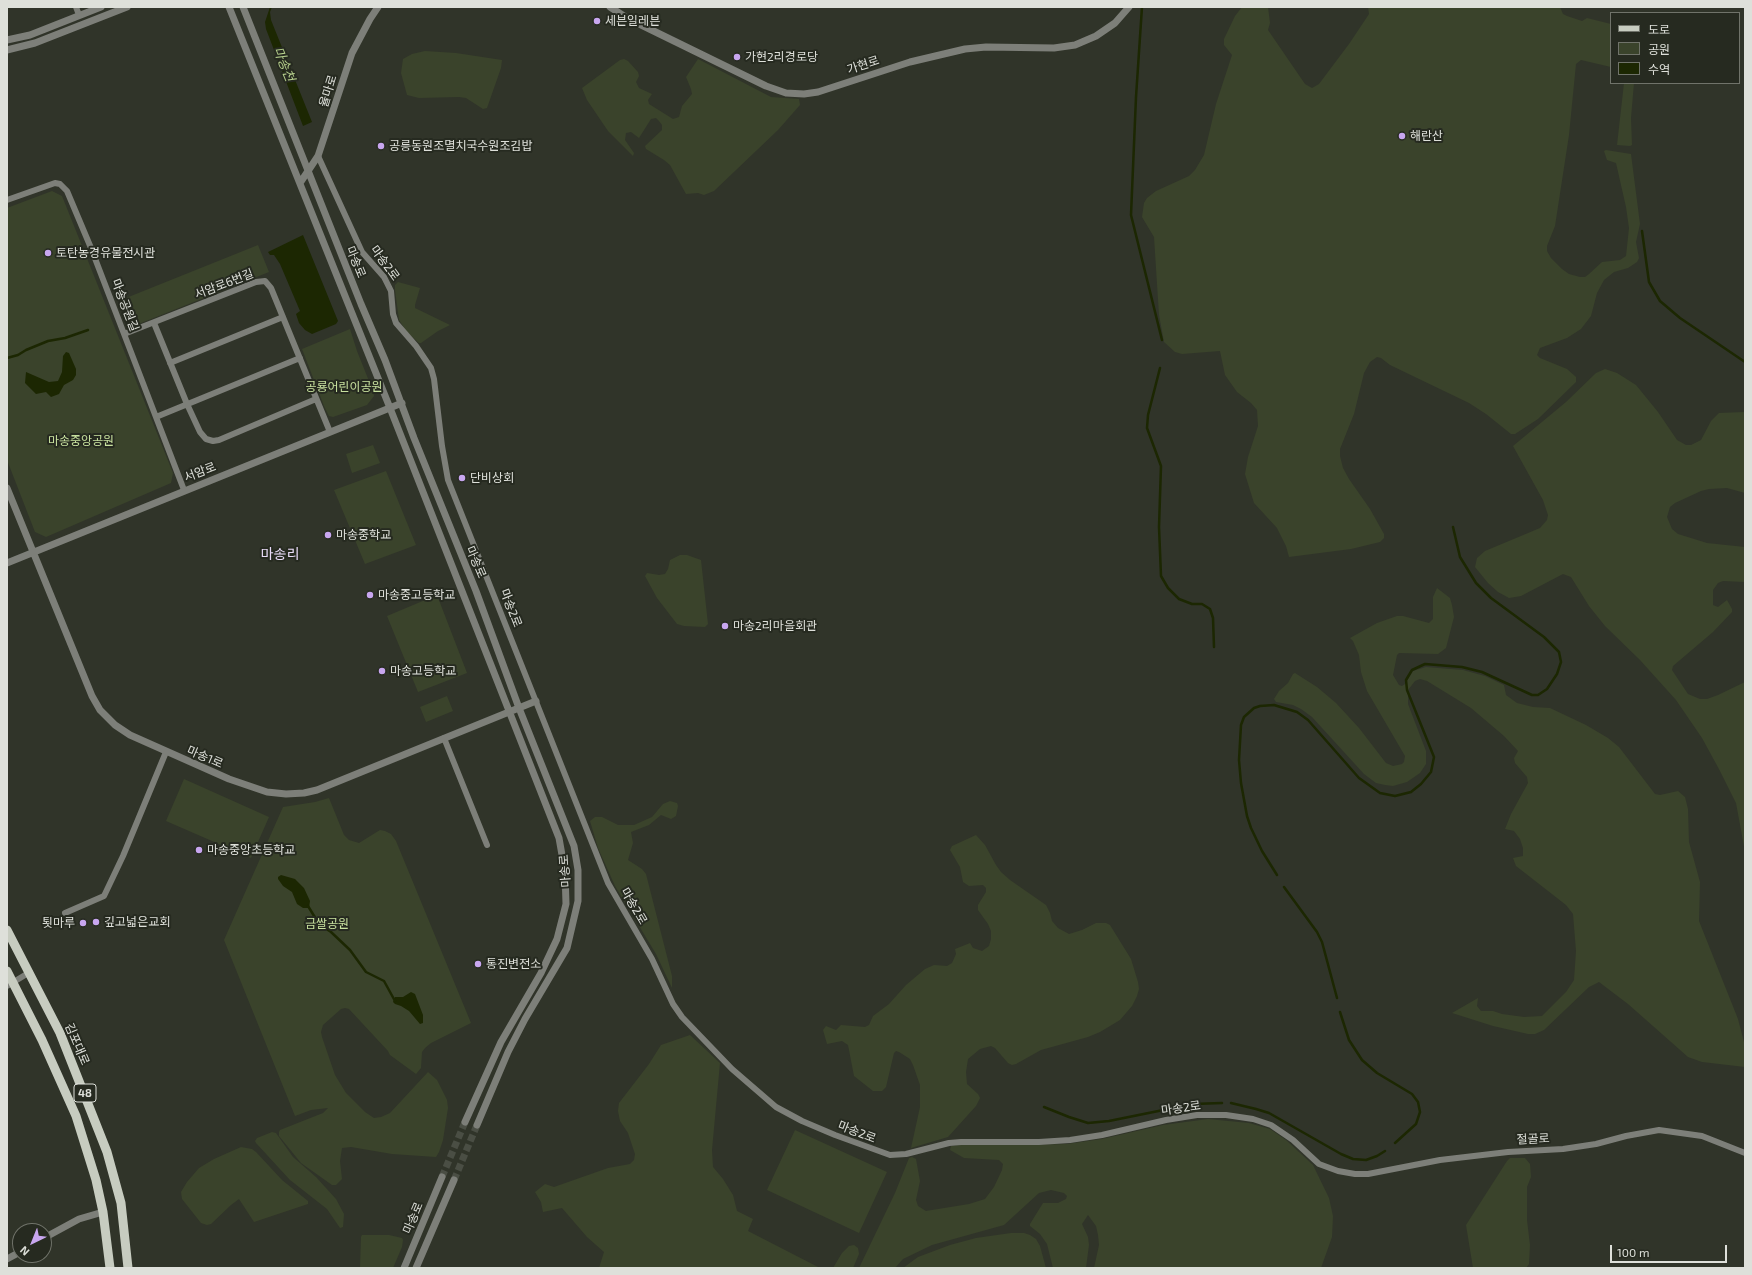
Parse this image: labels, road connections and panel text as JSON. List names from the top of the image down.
{
  "streets": {
    "main road": ["김포대로", "48"],
    "street": [
      "가현로",
      "율마로",
      "마송로",
      "마송2로",
      "서암로6번길",
      "마송공원길",
      "서암로",
      "마송1로",
      "절골로"
    ]
  },
  "crossings": [
    ["율마로", "마송로"],
    ["율마로", "마송2로"],
    ["마송로", "서암로"],
    ["마송로", "마송1로"],
    ["마송2로", "마송1로"],
    ["마송2로", "절골로"],
    ["서암로6번길", "마송공원길"],
    ["서암로6번길", "서암로"],
    ["마송공원길", "서암로"],
    ["서암로", "마송1로"]
  ],
  "districts": ["마송리"],
  "water": ["마송천"],
  "parks": ["공룡어린이공원", "마송중앙공원", "금쌀공원"],
  "places": [
    "세븐일레븐",
    "가현2리경로당",
    "해란산",
    "공릉동원조멸치국수원조김밥",
    "토탄농경유물전시관",
    "단비상회",
    "마송중학교",
    "마송중고등학교",
    "마송2리마을회관",
    "마송고등학교",
    "마송중앙초등학교",
    "깊고넓은교회",
    "툇마루",
    "통진변전소"
  ],
  "legend": ["도로", "공원", "수역"],
  "scale_bar": "100 m",
  "north": "bottom left"
}
